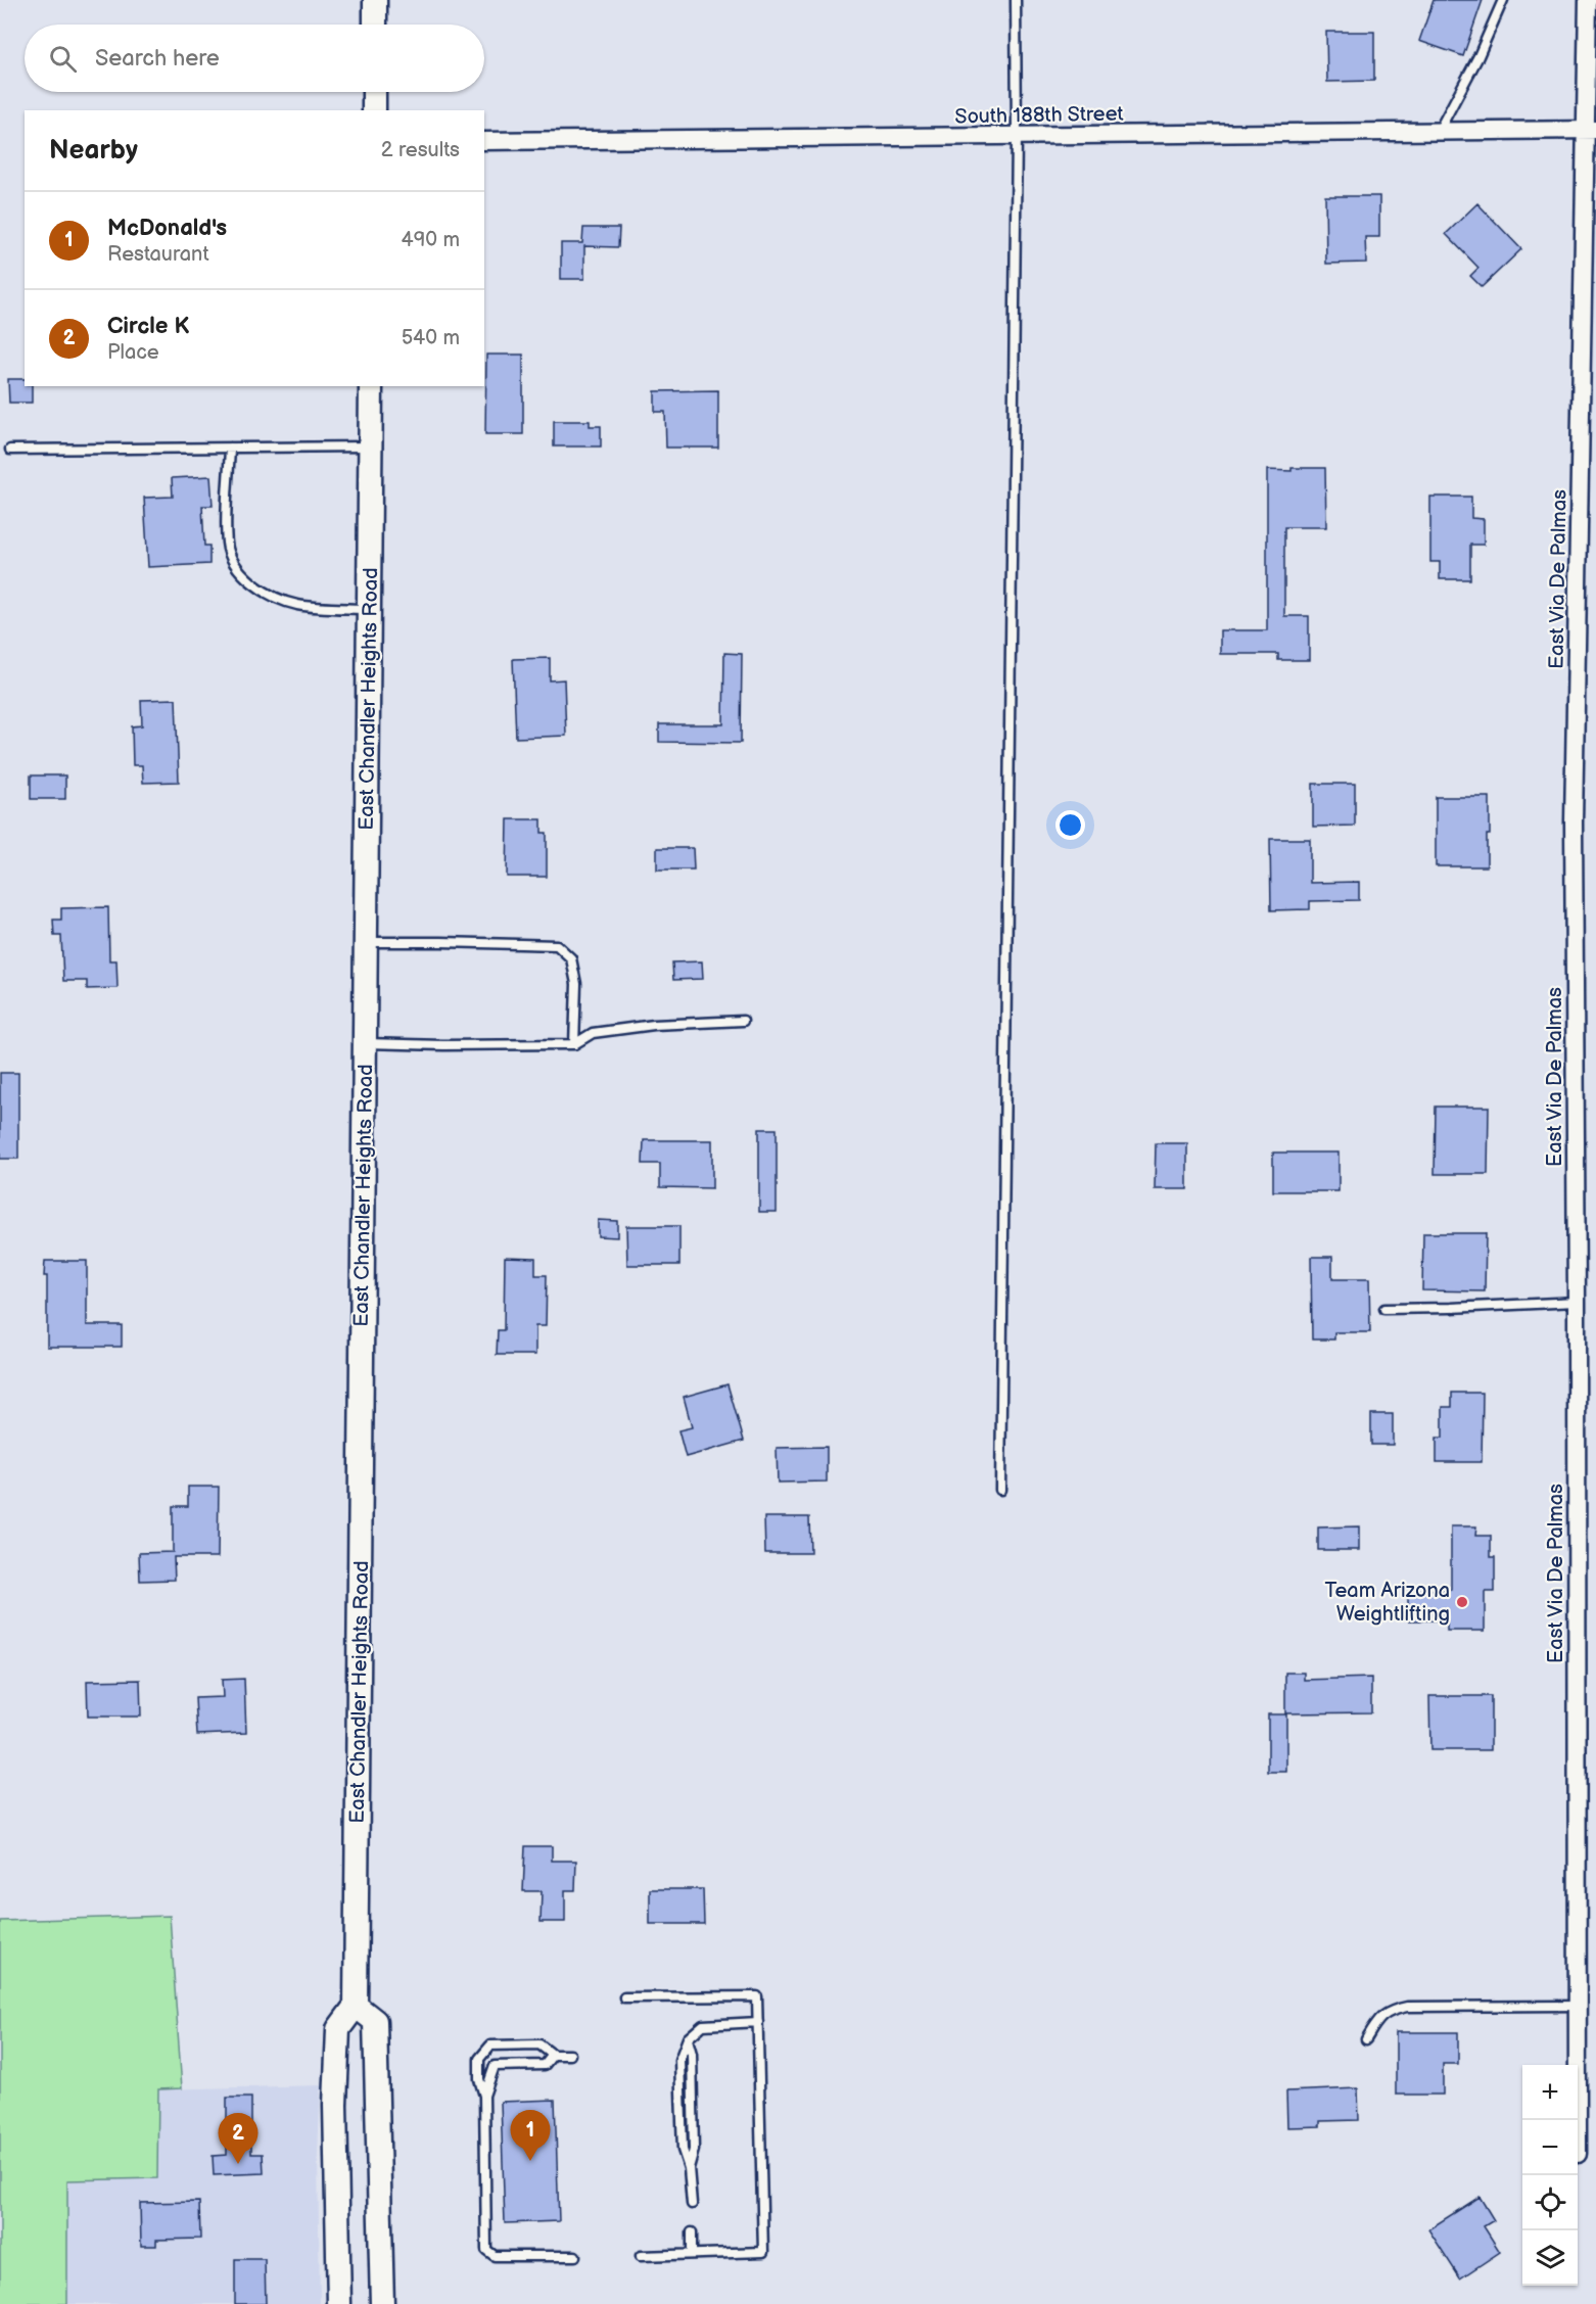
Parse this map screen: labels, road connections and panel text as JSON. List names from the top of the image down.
{
  "streets": {
    "main road": ["East Chandler Heights Road"],
    "street": ["South 188th Street", "East Via De Palmas"]
  },
  "crossings": [
    ["South 188th Street", "East Via De Palmas"]
  ],
  "places": ["Team Arizona Weightlifting"],
  "page": {
    "search": "Search here",
    "heading": ["Nearby", "2 results"],
    "list": [
      {
        "mark": "1",
        "name": "McDonald's",
        "note": "Restaurant",
        "value": "490 m"
      },
      {
        "mark": "2",
        "name": "Circle K",
        "note": "Place",
        "value": "540 m"
      }
    ],
    "map_buttons": ["+", "−"],
    "pins": ["1", "2"]
  }
}
